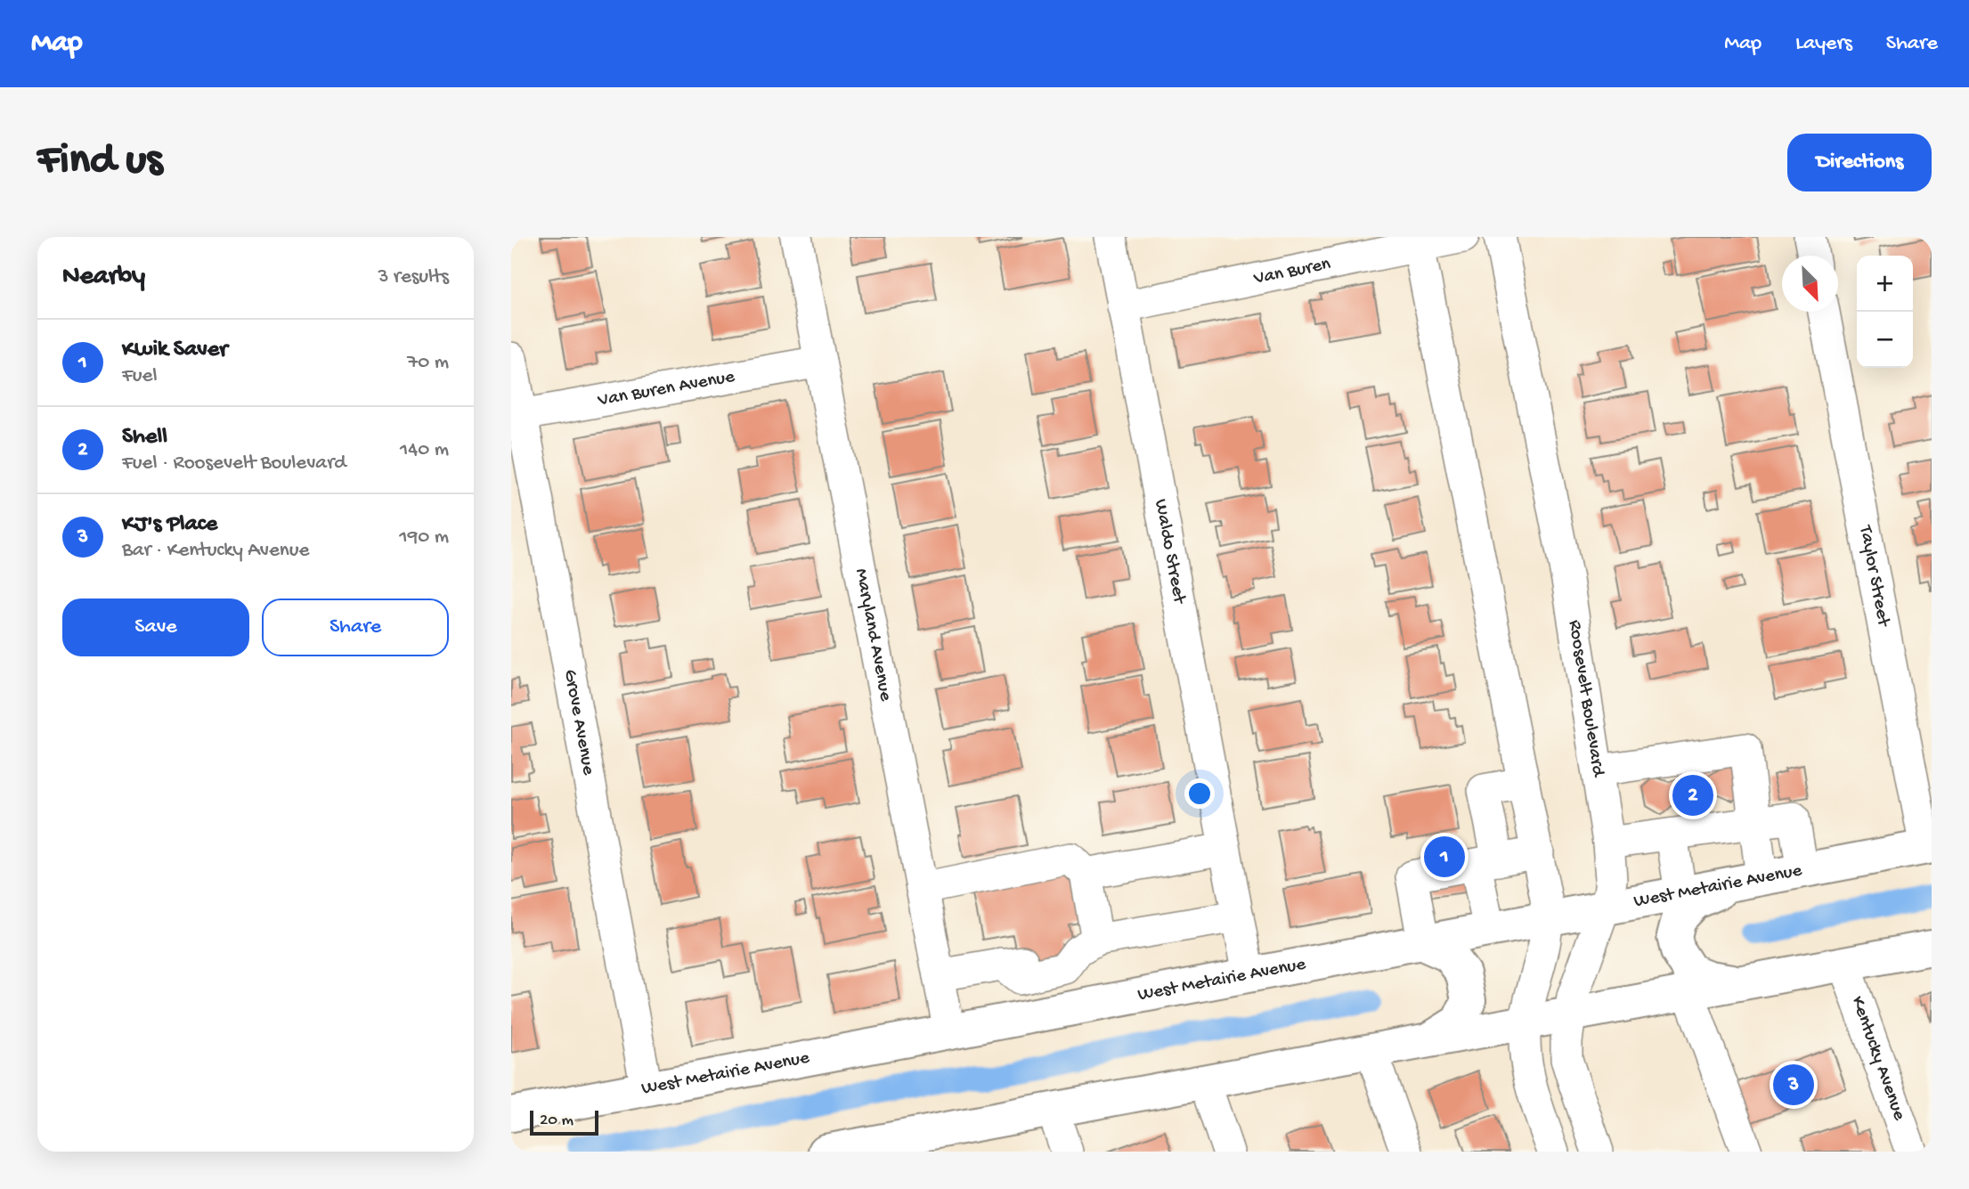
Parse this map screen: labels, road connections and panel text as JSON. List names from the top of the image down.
{
  "streets": {
    "main road": ["West Metairie Avenue"],
    "street": [
      "Van Buren",
      "Van Buren Avenue",
      "Waldo Street",
      "Taylor Street",
      "Maryland Avenue",
      "Roosevelt Boulevard",
      "Grove Avenue",
      "Kentucky Avenue"
    ]
  },
  "crossings": [
    ["Van Buren", "Waldo Street"],
    ["Van Buren Avenue", "Maryland Avenue"],
    ["Van Buren Avenue", "Grove Avenue"],
    ["Waldo Street", "West Metairie Avenue"],
    ["Taylor Street", "West Metairie Avenue"],
    ["Maryland Avenue", "West Metairie Avenue"],
    ["Roosevelt Boulevard", "West Metairie Avenue"],
    ["Grove Avenue", "West Metairie Avenue"]
  ],
  "scale_bar": "20 m",
  "north": "bottom right",
  "page": {
    "header": "Map",
    "nav": ["Map", "Layers", "Share"],
    "buttons": [
      "Directions",
      ["Save", "Share"]
    ],
    "title": "Find us",
    "heading": ["Nearby", "3 results"],
    "map_buttons": ["+", "−"],
    "list": [
      {
        "mark": "1",
        "name": "Kwik Saver",
        "note": "Fuel",
        "value": "70 m"
      },
      {
        "mark": "2",
        "name": "Shell",
        "note": "Fuel · Roosevelt Boulevard",
        "value": "140 m"
      },
      {
        "mark": "3",
        "name": "KJ's Place",
        "note": "Bar · Kentucky Avenue",
        "value": "190 m"
      }
    ],
    "pins": ["2", "1", "3"],
    "scale": "20 m"
  }
}
